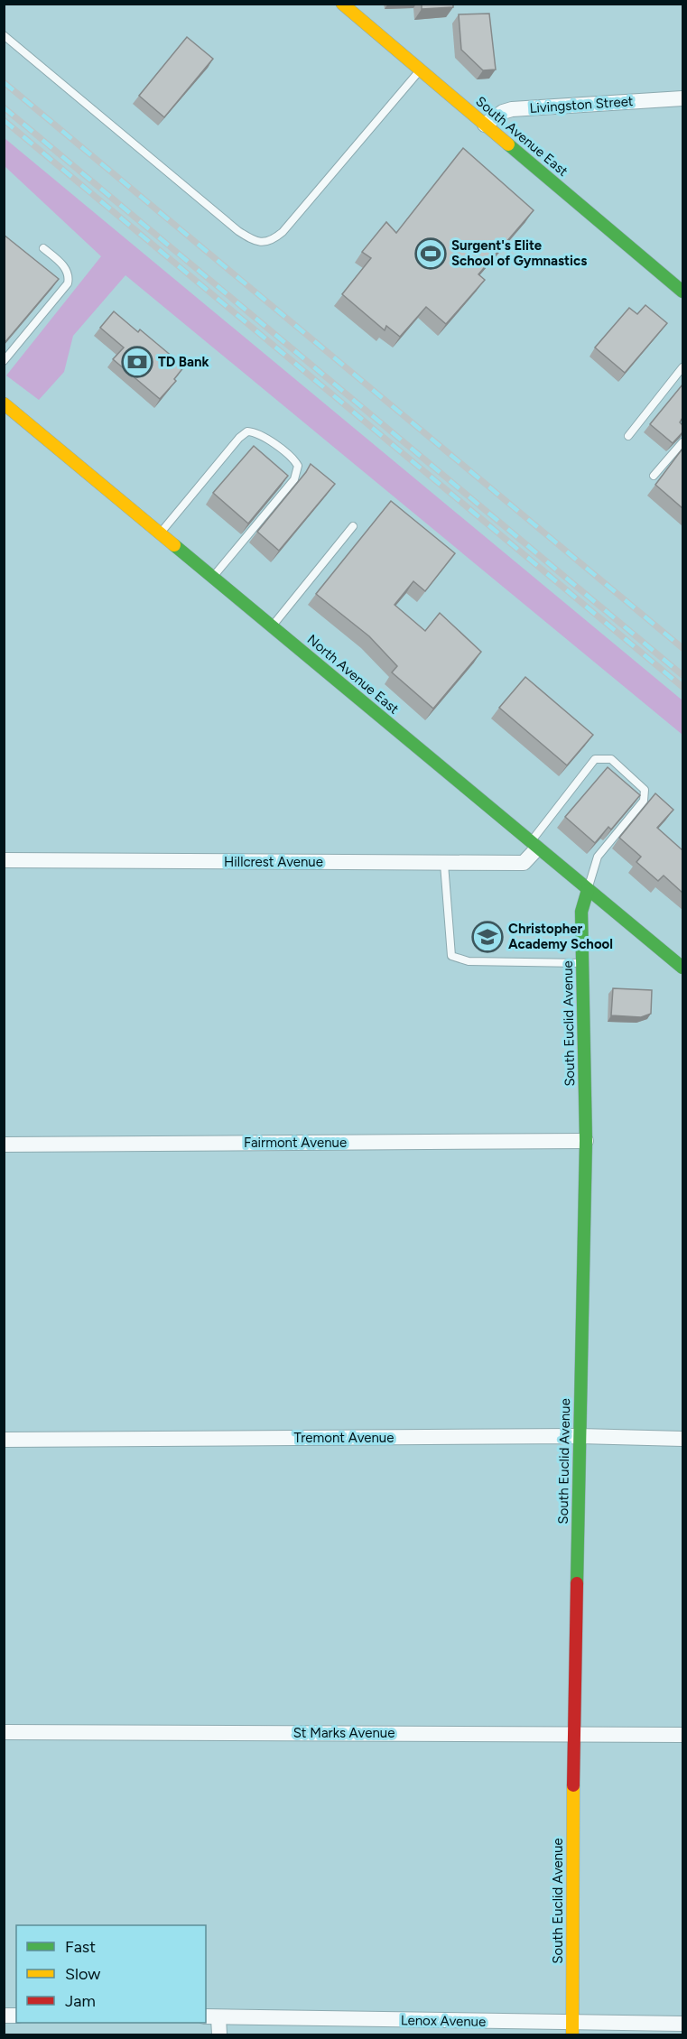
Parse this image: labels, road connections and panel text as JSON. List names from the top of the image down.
{
  "streets": {
    "main road": ["South Avenue East", "North Avenue East", "South Euclid Avenue"],
    "street": [
      "Livingston Street",
      "Hillcrest Avenue",
      "Fairmont Avenue",
      "Tremont Avenue",
      "St Marks Avenue",
      "Lenox Avenue"
    ]
  },
  "crossings": [
    ["Livingston Street", "South Avenue East"],
    ["North Avenue East", "Hillcrest Avenue"],
    ["North Avenue East", "South Euclid Avenue"],
    ["South Euclid Avenue", "Fairmont Avenue"],
    ["South Euclid Avenue", "Tremont Avenue"],
    ["South Euclid Avenue", "St Marks Avenue"],
    ["South Euclid Avenue", "Lenox Avenue"]
  ],
  "places": {
    "sports": ["Surgent's Elite School of Gymnastics"],
    "bank": ["TD Bank"],
    "school or university": ["Christopher Academy School"]
  },
  "legend": ["Fast", "Slow", "Jam"]
}
